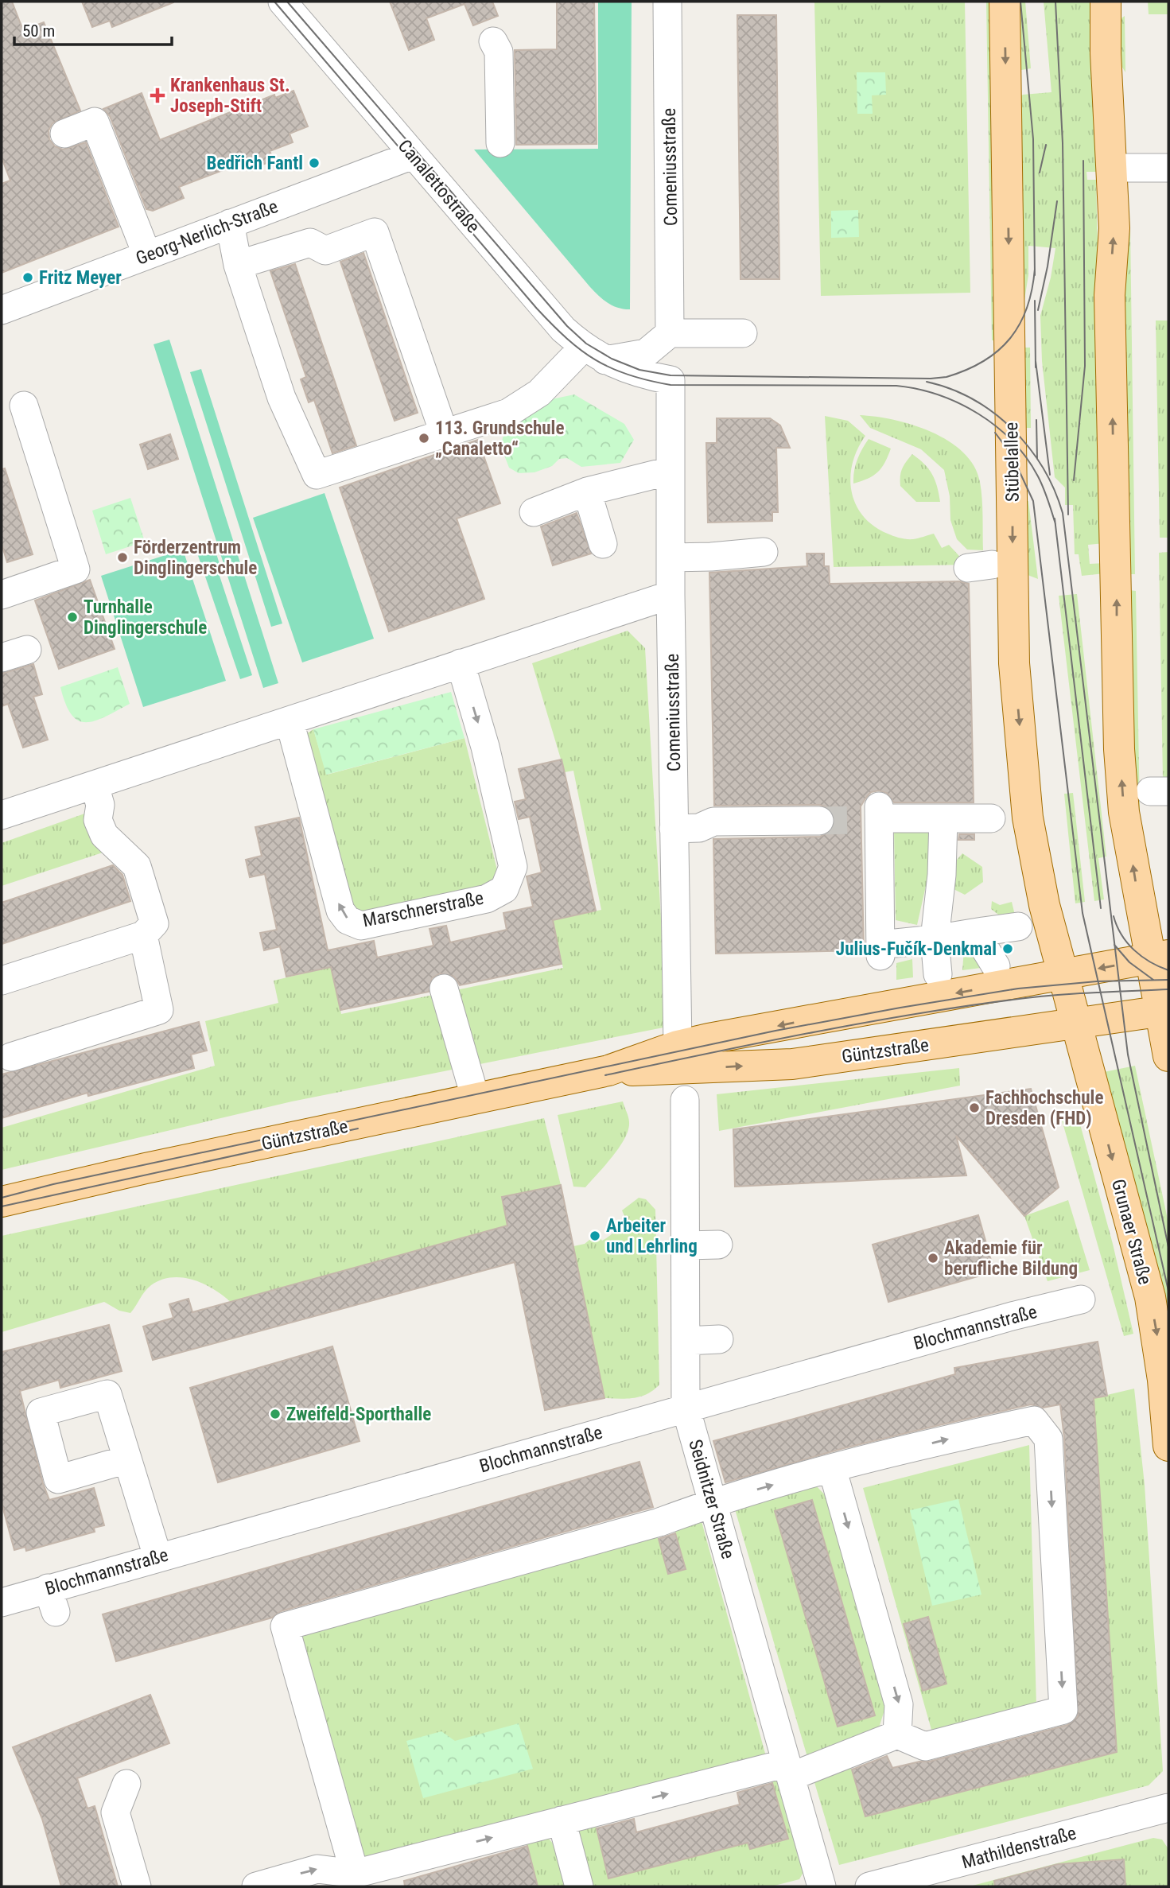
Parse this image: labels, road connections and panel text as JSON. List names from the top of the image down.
{
  "streets": {
    "main road": ["Stübelallee", "Güntzstraße", "Grunaer Straße"],
    "street": [
      "Comeniusstraße",
      "Canalettostraße",
      "Georg-Nerlich-Straße",
      "Marschnerstraße",
      "Blochmannstraße",
      "Seidnitzer Straße",
      "Mathildenstraße"
    ]
  },
  "crossings": [
    ["Comeniusstraße", "Canalettostraße"],
    ["Comeniusstraße", "Güntzstraße"],
    ["Canalettostraße", "Georg-Nerlich-Straße"],
    ["Stübelallee", "Güntzstraße"],
    ["Stübelallee", "Grunaer Straße"],
    ["Güntzstraße", "Grunaer Straße"],
    ["Blochmannstraße", "Seidnitzer Straße"]
  ],
  "one_way": ["Grunaer Straße"],
  "places": {
    "health": ["Krankenhaus St. Joseph-Stift"],
    "other": [
      "Bedřich Fantl",
      "Fritz Meyer",
      "113. Grundschule „Canaletto“",
      "Förderzentrum Dinglingerschule",
      "Turnhalle Dinglingerschule",
      "Julius-Fučík-Denkmal",
      "Fachhochschule Dresden (FHD)",
      "Arbeiter und Lehrling",
      "Akademie für berufliche Bildung",
      "Zweifeld-Sporthalle"
    ]
  },
  "scale_bar": "50 m"
}
